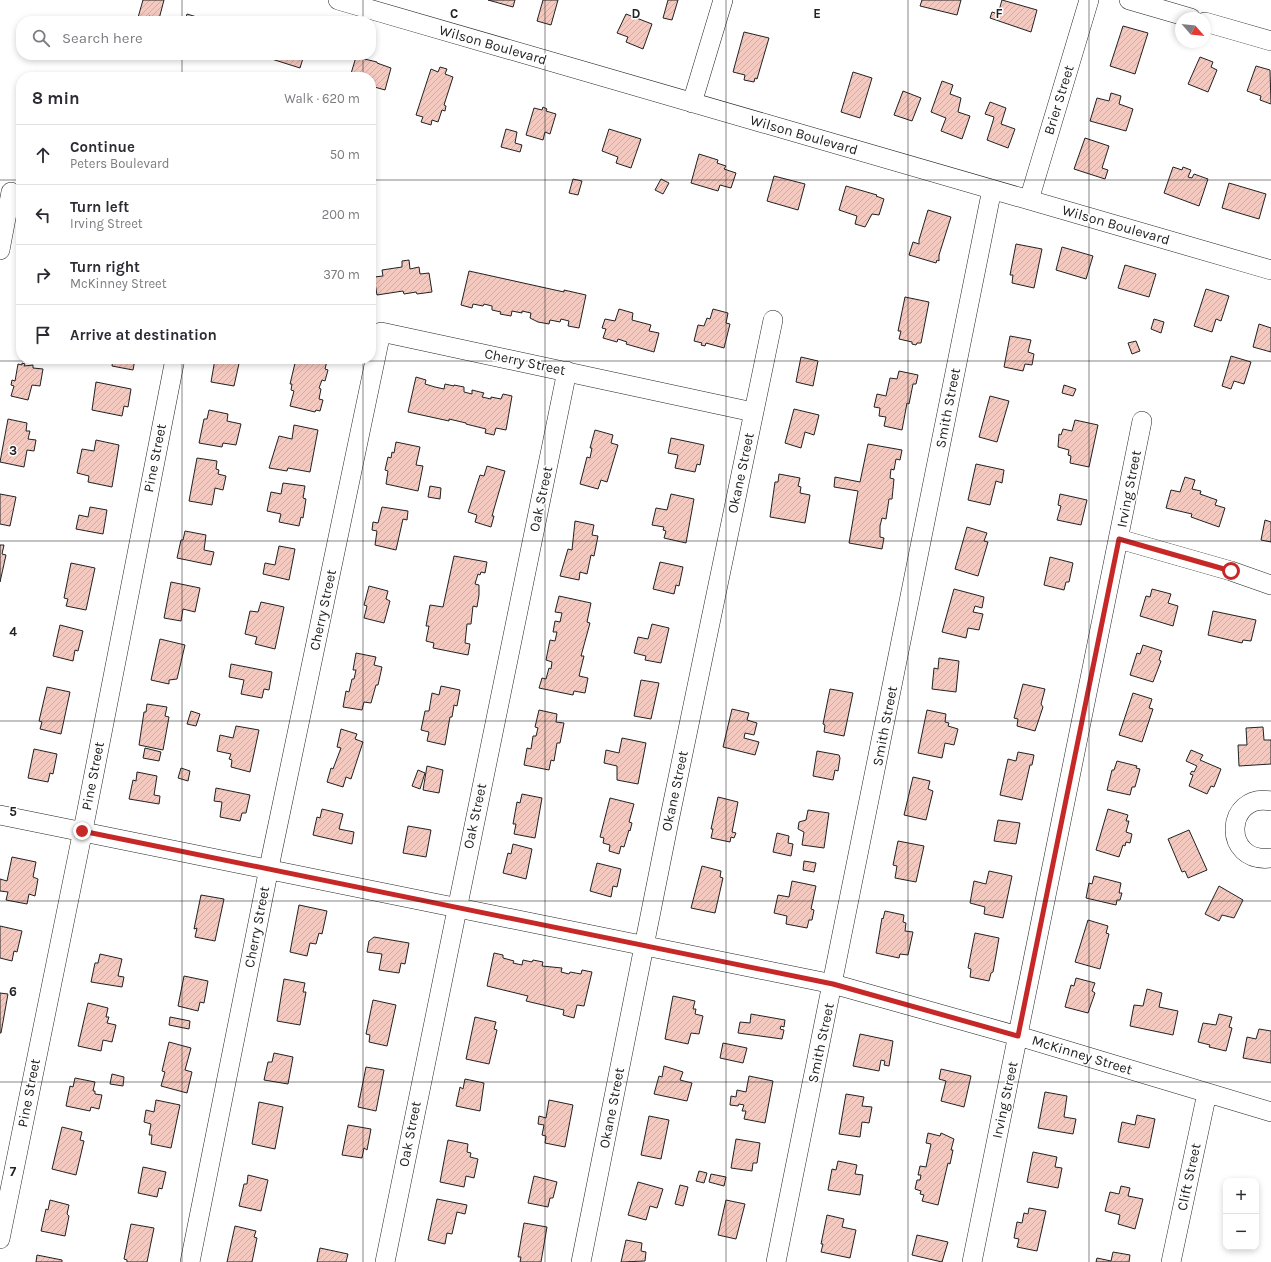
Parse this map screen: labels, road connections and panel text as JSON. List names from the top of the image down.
{
  "streets": {
    "street": [
      "Wilson Boulevard",
      "Brier Street",
      "Cherry Street",
      "Smith Street",
      "Pine Street",
      "Okane Street",
      "Irving Street",
      "Oak Street",
      "McKinney Street",
      "Clift Street"
    ]
  },
  "crossings": [
    ["Wilson Boulevard", "Brier Street"],
    ["Wilson Boulevard", "Smith Street"],
    ["Cherry Street", "Okane Street"],
    ["Cherry Street", "Oak Street"],
    ["Cherry Street", "McKinney Street"],
    ["Smith Street", "McKinney Street"],
    ["Pine Street", "McKinney Street"],
    ["Okane Street", "McKinney Street"],
    ["Irving Street", "McKinney Street"],
    ["Oak Street", "McKinney Street"],
    ["McKinney Street", "Clift Street"]
  ],
  "north": "bottom right",
  "page": {
    "search": "Search here",
    "heading": ["8 min", "Walk · 620 m"],
    "list": [
      ["Continue", "Peters Boulevard", "50 m"],
      ["Turn left", "Irving Street", "200 m"],
      ["Turn right", "McKinney Street", "370 m"],
      "Arrive at destination"
    ],
    "map_buttons": ["+", "−"]
  },
  "grid": {
    "columns": [
      "C",
      "D",
      "E",
      "F"
    ],
    "rows": [
      "3",
      "4",
      "5",
      "6",
      "7"
    ]
  }
}
